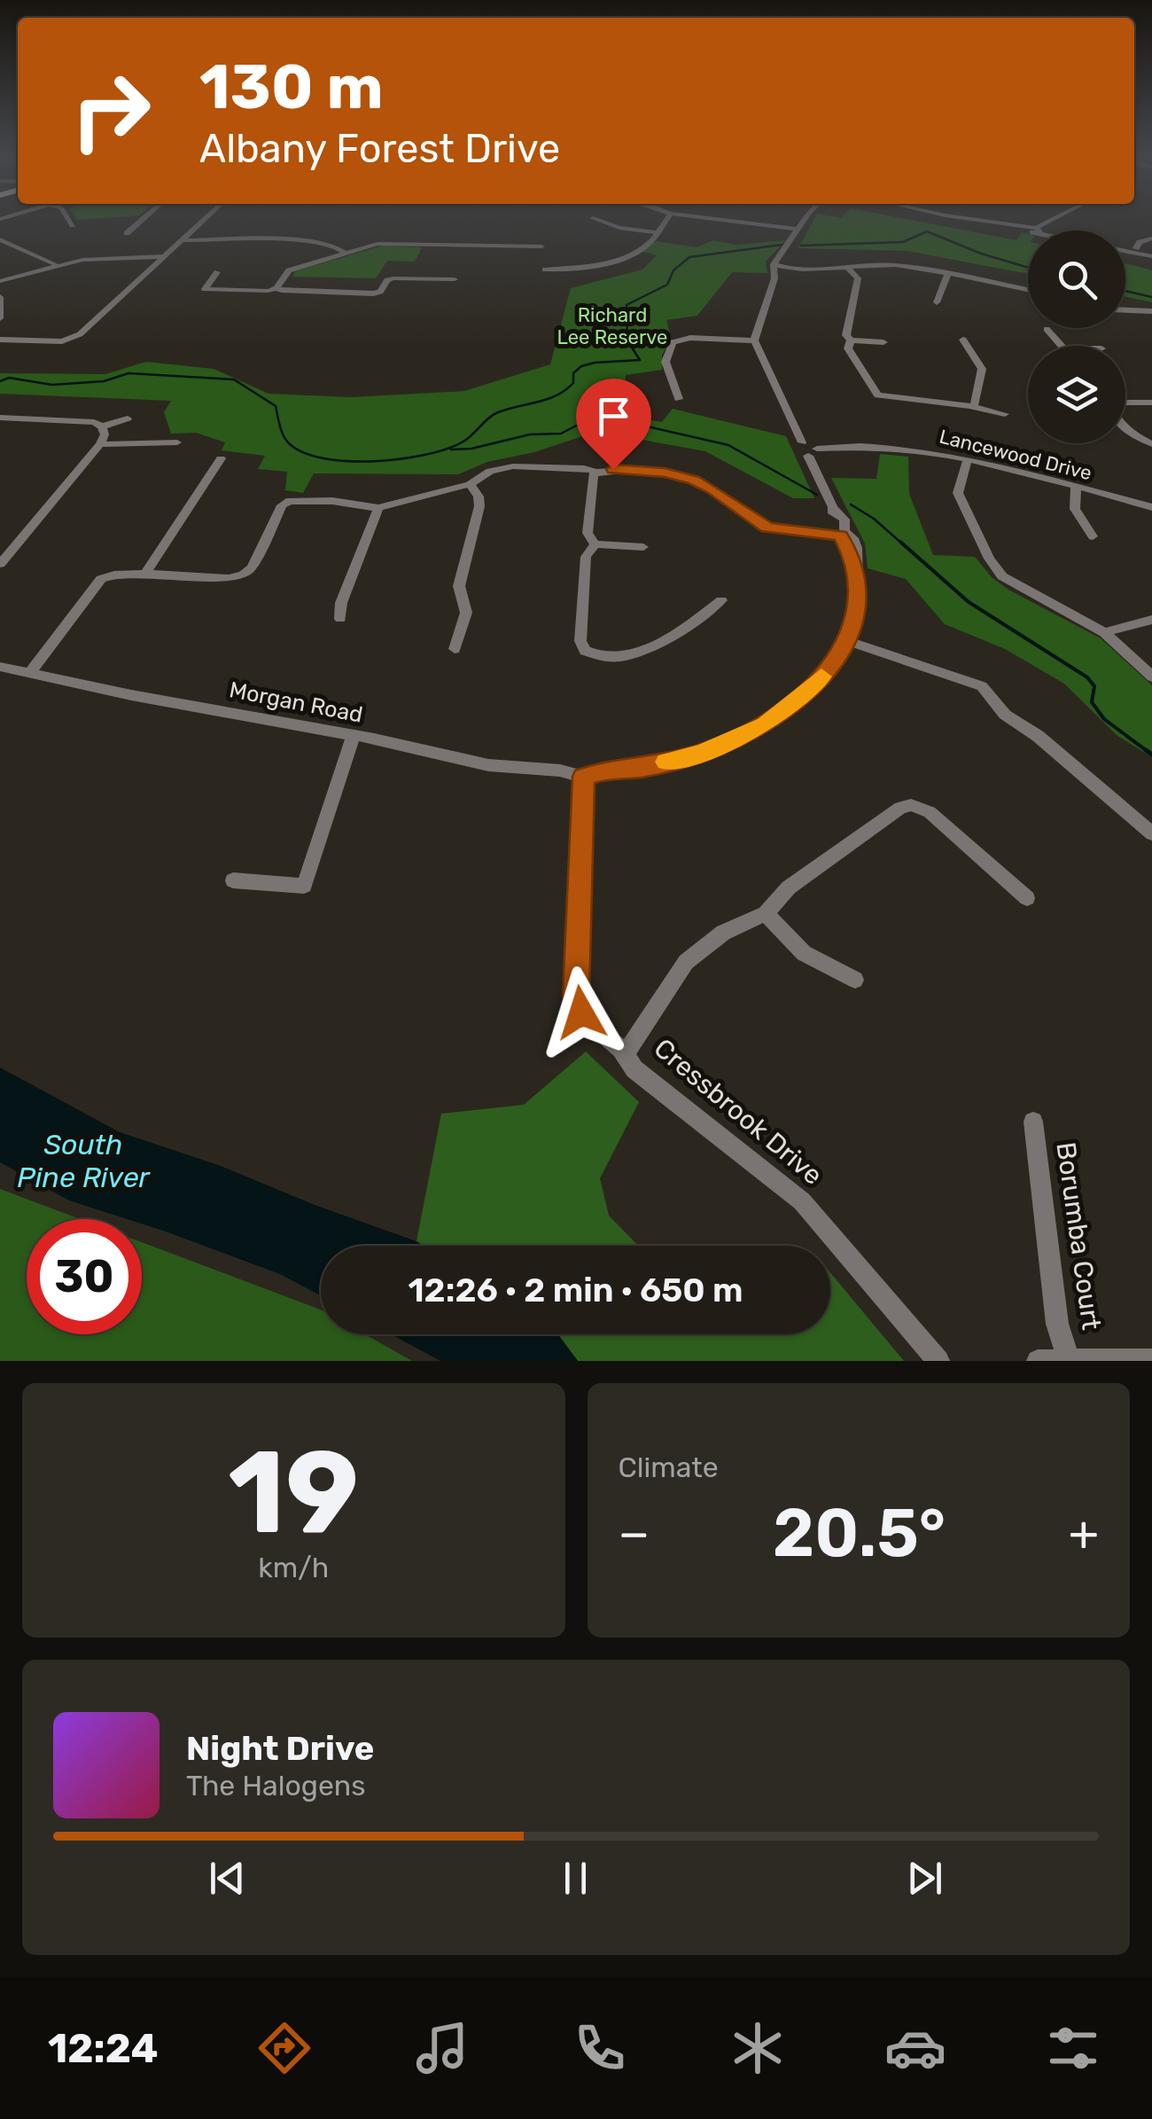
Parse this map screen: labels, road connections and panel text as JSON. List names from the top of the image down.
{
  "streets": {
    "street": [
      "Lancewood Drive",
      "Morgan Road",
      "Cressbrook Drive",
      "Borumba Court"
    ]
  },
  "crossings": [
    ["Morgan Road", "Cressbrook Drive"]
  ],
  "water": ["South Pine River"],
  "parks": ["Richard Lee Reserve"],
  "page": {
    "turn": ["130 m", "Albany Forest Drive"],
    "limit": "30",
    "trip": "12:26 · 2 min · 650 m",
    "tile": [
      ["19", "km/h"],
      "Climate"
    ],
    "heat": ["−", "20.5°", "+"],
    "song": ["Night Drive", "The Halogens"],
    "tabs": "12:24"
  }
}
